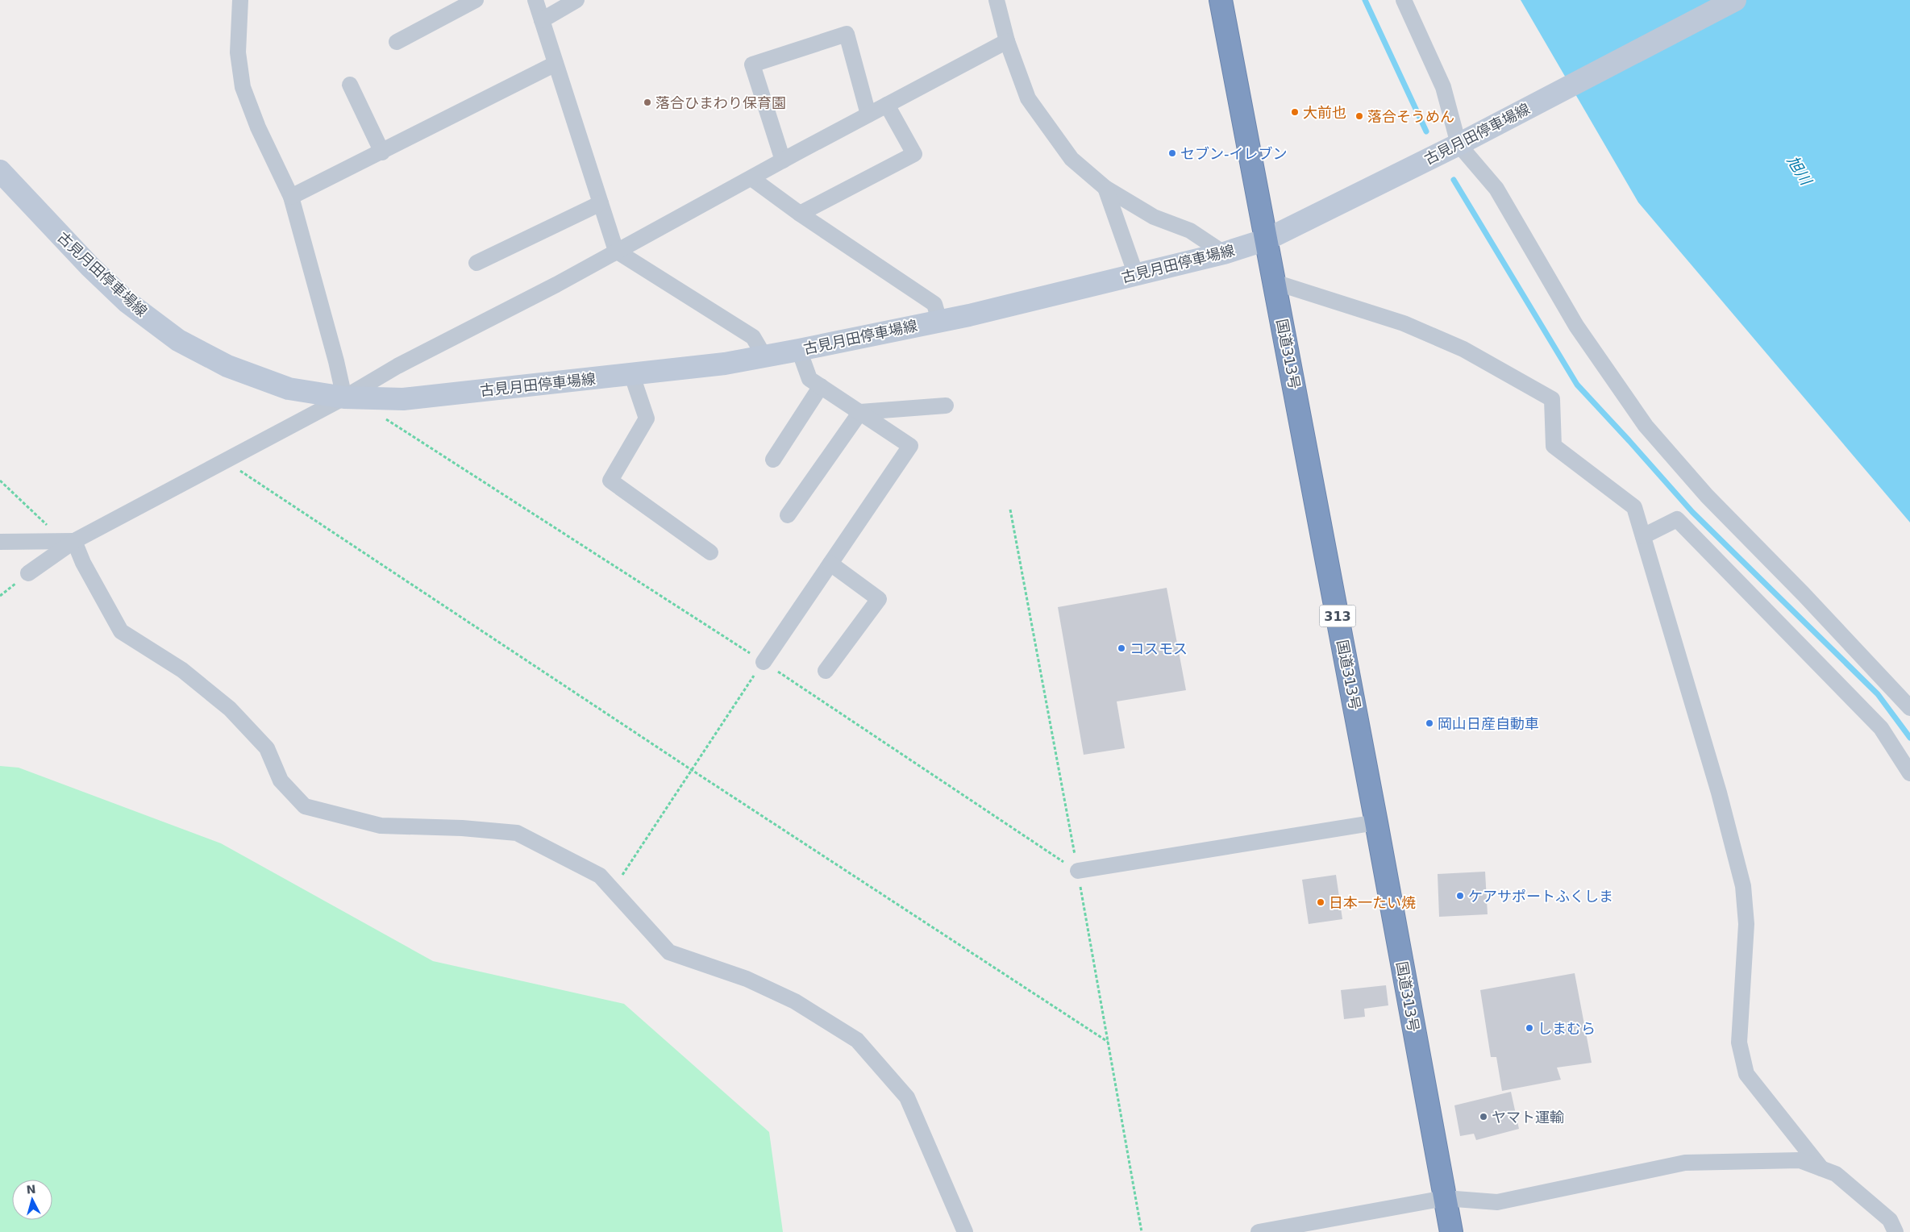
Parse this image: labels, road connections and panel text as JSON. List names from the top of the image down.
{
  "streets": {
    "highway": ["国道313号", "313"],
    "main road": ["古見月田停車場線"]
  },
  "crossings": [
    ["古見月田停車場線", "国道313号"]
  ],
  "water": ["旭川"],
  "places": [
    "落合ひまわり保育園",
    "大前也",
    "落合そうめん",
    "セブン-イレブン",
    "コスモス",
    "岡山日産自動車",
    "ケアサポートふくしま",
    "日本一たい焼",
    "しまむら",
    "ヤマト運輸"
  ],
  "north": "top"
}
